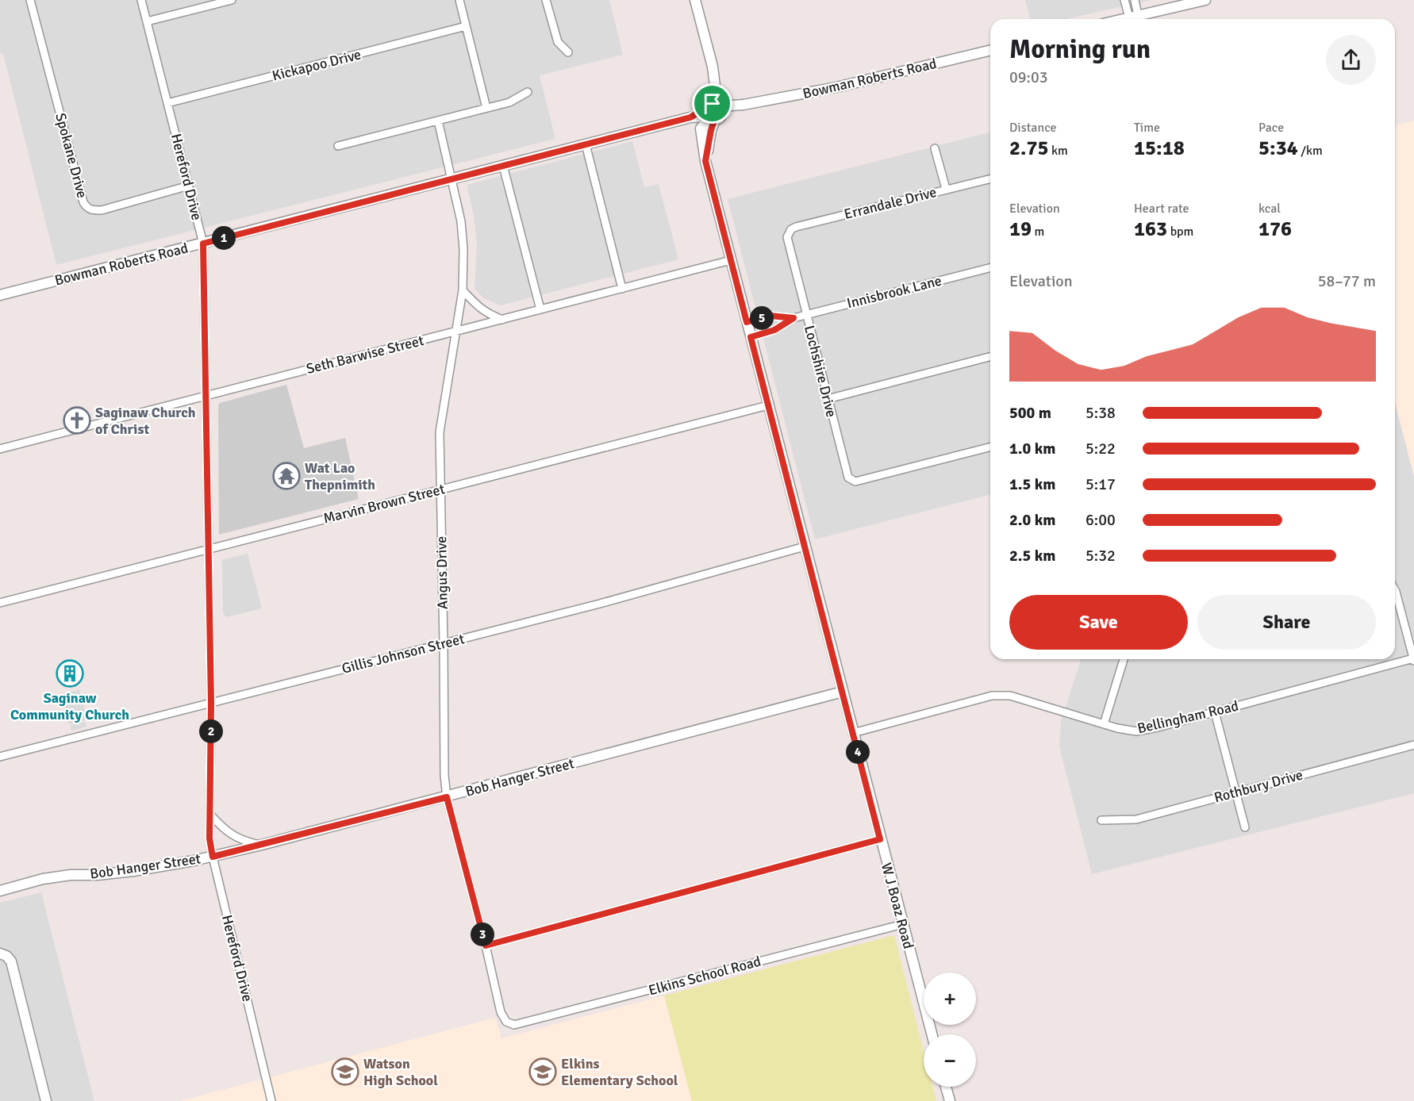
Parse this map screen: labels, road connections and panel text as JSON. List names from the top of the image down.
{
  "streets": {
    "street": [
      "Kickapoo Drive",
      "Bowman Roberts Road",
      "Spokane Drive",
      "Hereford Drive",
      "Errandale Drive",
      "Innisbrook Lane",
      "Seth Barwise Street",
      "Lochshire Drive",
      "Marvin Brown Street",
      "Angus Drive",
      "Gillis Johnson Street",
      "Bellingham Road",
      "Bob Hanger Street",
      "Rothbury Drive",
      "W J Boaz Road",
      "Elkins School Road"
    ]
  },
  "crossings": [
    ["Kickapoo Drive", "Hereford Drive"],
    ["Bowman Roberts Road", "Hereford Drive"],
    ["Bowman Roberts Road", "Angus Drive"],
    ["Bowman Roberts Road", "W J Boaz Road"],
    ["Spokane Drive", "Hereford Drive"],
    ["Hereford Drive", "Seth Barwise Street"],
    ["Hereford Drive", "Marvin Brown Street"],
    ["Hereford Drive", "Gillis Johnson Street"],
    ["Hereford Drive", "Bob Hanger Street"],
    ["Errandale Drive", "Lochshire Drive"],
    ["Innisbrook Lane", "Lochshire Drive"],
    ["Innisbrook Lane", "W J Boaz Road"],
    ["Seth Barwise Street", "Angus Drive"],
    ["Seth Barwise Street", "W J Boaz Road"],
    ["Marvin Brown Street", "Angus Drive"],
    ["Marvin Brown Street", "W J Boaz Road"],
    ["Angus Drive", "Gillis Johnson Street"],
    ["Angus Drive", "Bob Hanger Street"],
    ["Angus Drive", "Elkins School Road"],
    ["Gillis Johnson Street", "W J Boaz Road"],
    ["Bellingham Road", "W J Boaz Road"],
    ["Bob Hanger Street", "W J Boaz Road"],
    ["W J Boaz Road", "Elkins School Road"]
  ],
  "places": {
    "church": ["Saginaw Church of Christ"],
    "temple": ["Wat Lao Thepnimith"],
    "building": ["Saginaw Community Church"],
    "school or university": ["Watson High School", "Elkins Elementary School"]
  },
  "page": {
    "heading": ["Morning run", "09:03"],
    "stats": [
      ["Distance", "2.75 km"],
      ["Time", "15:18"],
      ["Pace", "5:34 /km"],
      ["Elevation", "19 m"],
      ["Heart rate", "163 bpm"],
      ["kcal", "176"]
    ],
    "pins": [
      "1",
      "5",
      "2",
      "4",
      "3"
    ],
    "chart": ["Elevation", "58–77 m"],
    "list": [
      {
        "name": "500 m",
        "note": "5:38"
      },
      {
        "name": "1.0 km",
        "note": "5:22"
      },
      {
        "name": "1.5 km",
        "note": "5:17"
      },
      {
        "name": "2.0 km",
        "note": "6:00"
      },
      {
        "name": "2.5 km",
        "note": "5:32"
      }
    ],
    "buttons": ["Save", "Share"],
    "map_buttons": ["+", "−"]
  }
}
